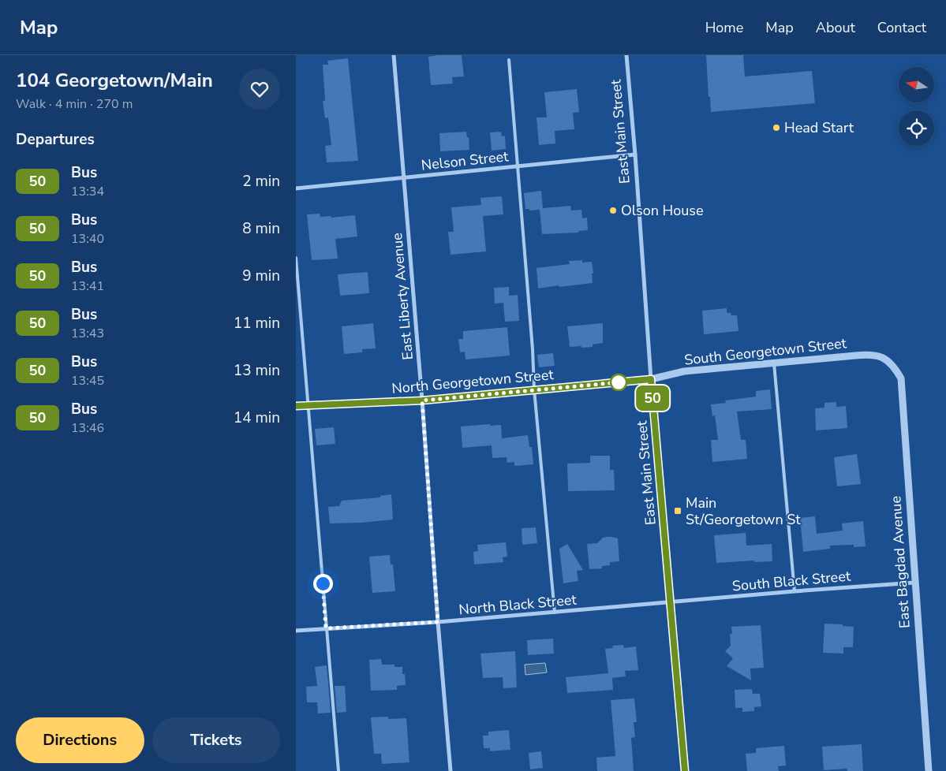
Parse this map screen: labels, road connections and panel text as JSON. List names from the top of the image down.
{
  "streets": {
    "street": [
      "East Main Street",
      "Nelson Street",
      "East Liberty Avenue",
      "South Georgetown Street",
      "North Georgetown Street",
      "East Bagdad Avenue",
      "South Black Street",
      "North Black Street"
    ]
  },
  "crossings": [
    ["East Main Street", "Nelson Street"],
    ["East Main Street", "South Georgetown Street"],
    ["East Main Street", "North Georgetown Street"],
    ["East Main Street", "South Black Street"],
    ["East Main Street", "North Black Street"],
    ["Nelson Street", "East Liberty Avenue"],
    ["East Liberty Avenue", "North Georgetown Street"],
    ["East Liberty Avenue", "North Black Street"],
    ["South Georgetown Street", "North Georgetown Street"],
    ["South Georgetown Street", "East Bagdad Avenue"],
    ["East Bagdad Avenue", "South Black Street"],
    ["South Black Street", "North Black Street"]
  ],
  "places": {
    "other": ["Head Start", "Olson House"],
    "transit": ["Main St/Georgetown St"]
  },
  "lines": ["bus line 50"],
  "north": "left",
  "page": {
    "header": "Map",
    "nav": [
      "Home",
      "Map",
      "About",
      "Contact"
    ],
    "heading": [
      ["104 Georgetown/Main", "Walk · 4 min · 270 m"],
      "Departures"
    ],
    "on_map": "50",
    "list": [
      {
        "mark": "50",
        "name": "Bus",
        "note": "13:34",
        "value": "2 min"
      },
      {
        "mark": "50",
        "name": "Bus",
        "note": "13:40",
        "value": "8 min"
      },
      {
        "mark": "50",
        "name": "Bus",
        "note": "13:41",
        "value": "9 min"
      },
      {
        "mark": "50",
        "name": "Bus",
        "note": "13:43",
        "value": "11 min"
      },
      {
        "mark": "50",
        "name": "Bus",
        "note": "13:45",
        "value": "13 min"
      },
      {
        "mark": "50",
        "name": "Bus",
        "note": "13:46",
        "value": "14 min"
      }
    ],
    "buttons": ["Directions", "Tickets"]
  }
}
